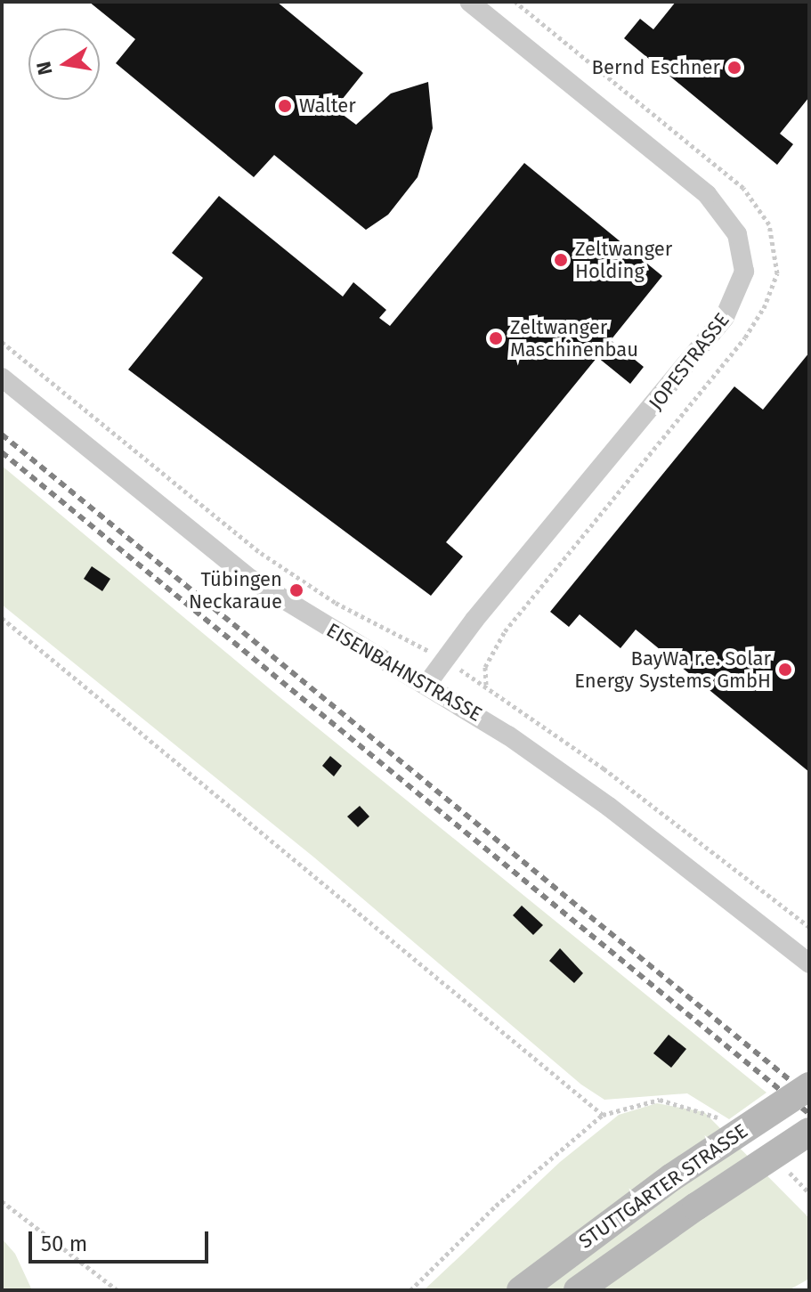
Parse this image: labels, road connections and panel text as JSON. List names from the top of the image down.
{
  "streets": {
    "main road": ["STUTTGARTER STRASSE"],
    "street": ["JOPESTRASSE", "EISENBAHNSTRASSE"]
  },
  "crossings": [
    ["JOPESTRASSE", "EISENBAHNSTRASSE"]
  ],
  "places": [
    "Bernd Eschner",
    "Walter",
    "Zeltwanger Holding",
    "Zeltwanger Maschinenbau",
    "Tübingen Neckaraue",
    "BayWa r.e. Solar Energy Systems GmbH"
  ],
  "scale_bar": "50 m",
  "north": "left"
}
